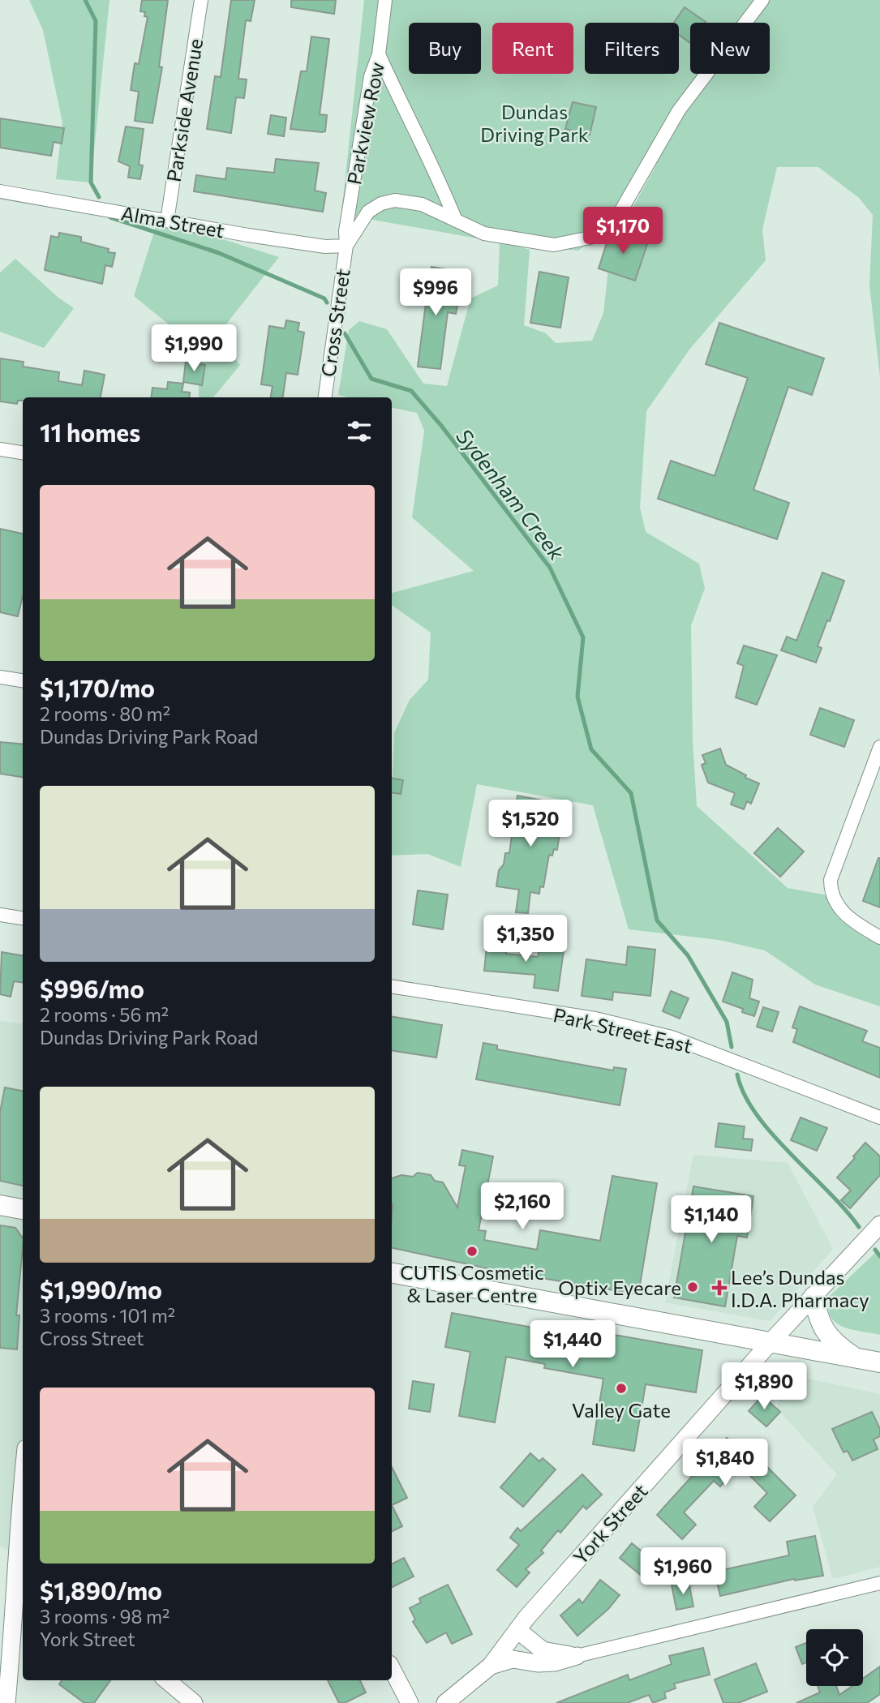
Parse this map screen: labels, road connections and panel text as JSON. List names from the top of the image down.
{
  "streets": {
    "street": [
      "Parkside Avenue",
      "Parkview Row",
      "Alma Street",
      "Cross Street",
      "Park Street East",
      "York Street"
    ]
  },
  "crossings": [
    ["Parkside Avenue", "Alma Street"],
    ["Parkview Row", "Alma Street"],
    ["Parkview Row", "Cross Street"],
    ["Alma Street", "Cross Street"]
  ],
  "water": ["Sydenham Creek"],
  "parks": ["Dundas Driving Park"],
  "places": {
    "other": ["CUTIS Cosmetic & Laser Centre", "Optix Eyecare", "Valley Gate"],
    "health": ["Lee’s Dundas I.D.A. Pharmacy"]
  },
  "page": {
    "chip": [
      "Buy",
      "Rent",
      "Filters",
      "New"
    ],
    "price": [
      "$1,170",
      "$996",
      "$1,990",
      "$1,520",
      "$1,350",
      "$2,160",
      "$1,140",
      "$1,440",
      "$1,890",
      "$1,840",
      "$1,960"
    ],
    "heading": "11 homes",
    "list": [
      {
        "name": "$1,170/mo",
        "note": "2 rooms · 80 m² · Dundas Driving Park Road"
      },
      {
        "name": "$996/mo",
        "note": "2 rooms · 56 m² · Dundas Driving Park Road"
      },
      {
        "name": "$1,990/mo",
        "note": "3 rooms · 101 m² · Cross Street"
      },
      {
        "name": "$1,890/mo",
        "note": "3 rooms · 98 m² · York Street"
      }
    ]
  }
}
